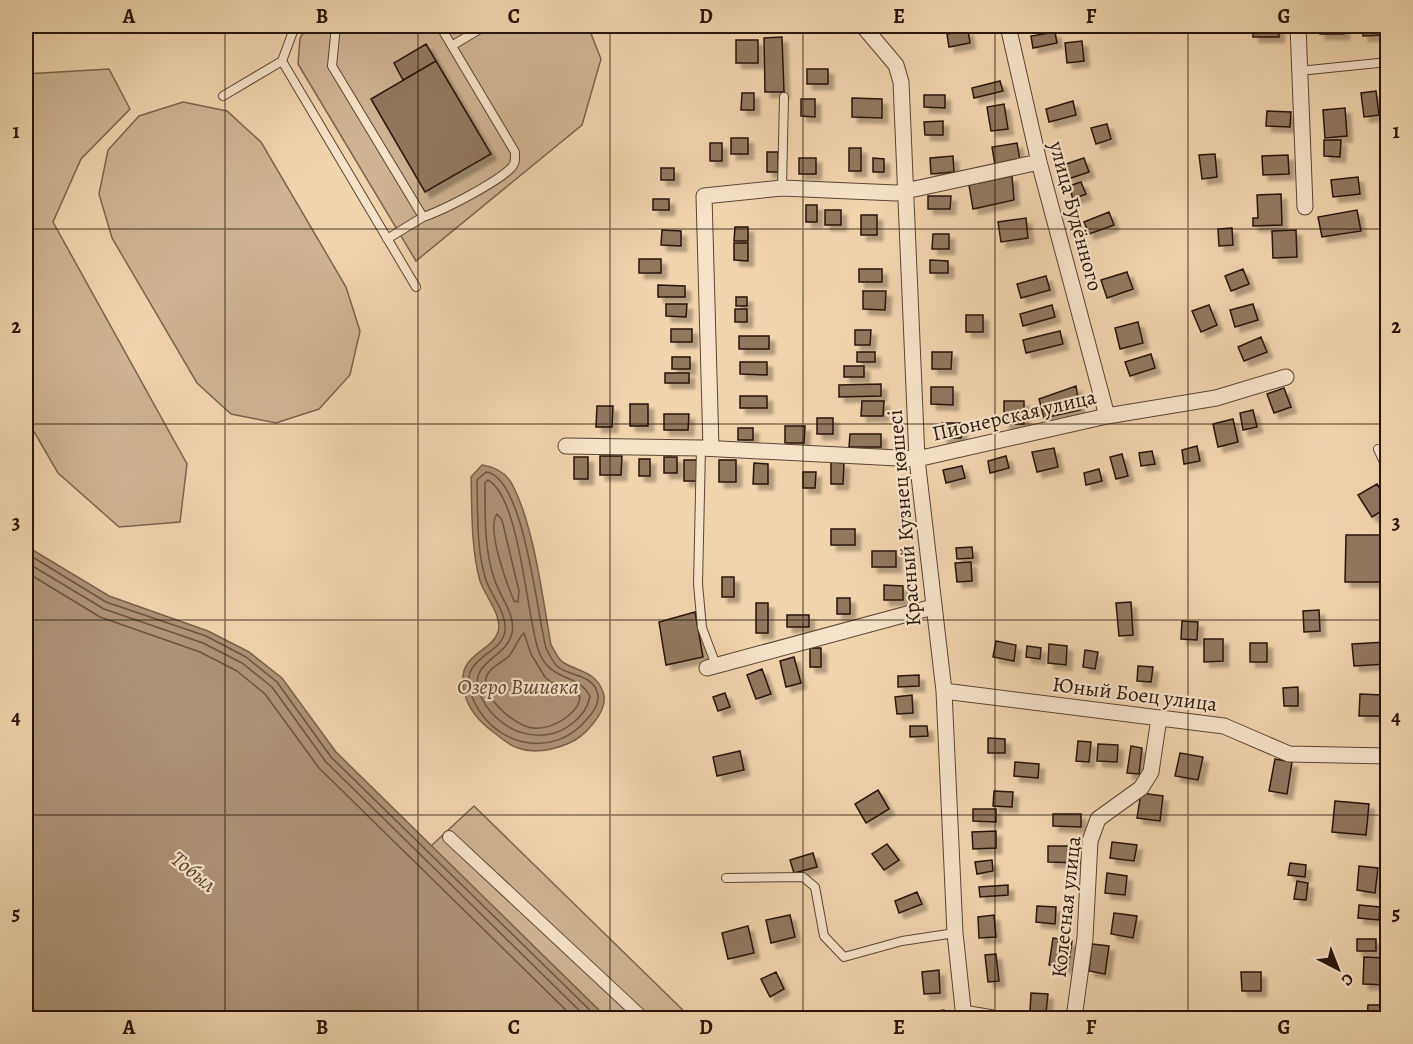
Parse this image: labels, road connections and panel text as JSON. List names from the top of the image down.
{
  "streets": {
    "street": [
      "улица Будённого",
      "Пионерская улица",
      "Красный Кузнец көшесі",
      "Юный Боец улица",
      "Колесная улица"
    ]
  },
  "crossings": [
    ["улица Будённого", "Пионерская улица"],
    ["Пионерская улица", "Красный Кузнец көшесі"],
    ["Красный Кузнец көшесі", "Юный Боец улица"],
    ["Юный Боец улица", "Колесная улица"]
  ],
  "water": ["Озеро Вшивка", "Тобыл"],
  "north": "bottom right",
  "grid": {
    "columns": [
      "A",
      "B",
      "C",
      "D",
      "E",
      "F",
      "G"
    ],
    "rows": [
      "1",
      "2",
      "3",
      "4",
      "5"
    ]
  }
}
